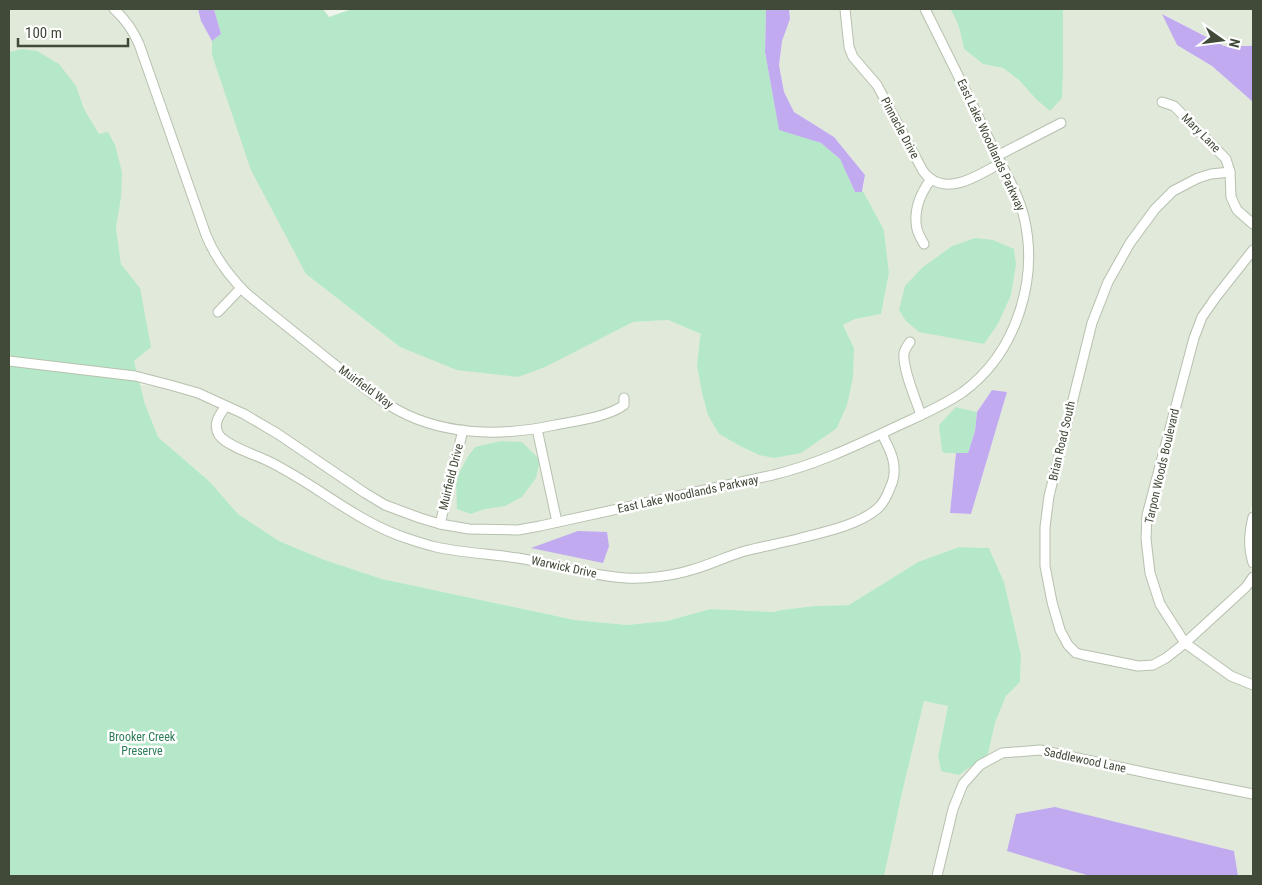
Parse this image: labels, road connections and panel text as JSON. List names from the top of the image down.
{
  "streets": {
    "street": [
      "Pinnacle Drive",
      "Mary Lane",
      "East Lake Woodlands Parkway",
      "Muirfield Way",
      "Brian Road South",
      "Tarpon Woods Boulevard",
      "Muirfield Drive",
      "Warwick Drive",
      "Saddlewood Lane"
    ]
  },
  "crossings": [
    ["Mary Lane", "Brian Road South"],
    ["East Lake Woodlands Parkway", "Muirfield Drive"],
    ["East Lake Woodlands Parkway", "Warwick Drive"],
    ["Muirfield Way", "Muirfield Drive"],
    ["Brian Road South", "Tarpon Woods Boulevard"]
  ],
  "parks": ["Brooker Creek Preserve"],
  "scale_bar": "100 m",
  "north": "right"
}
